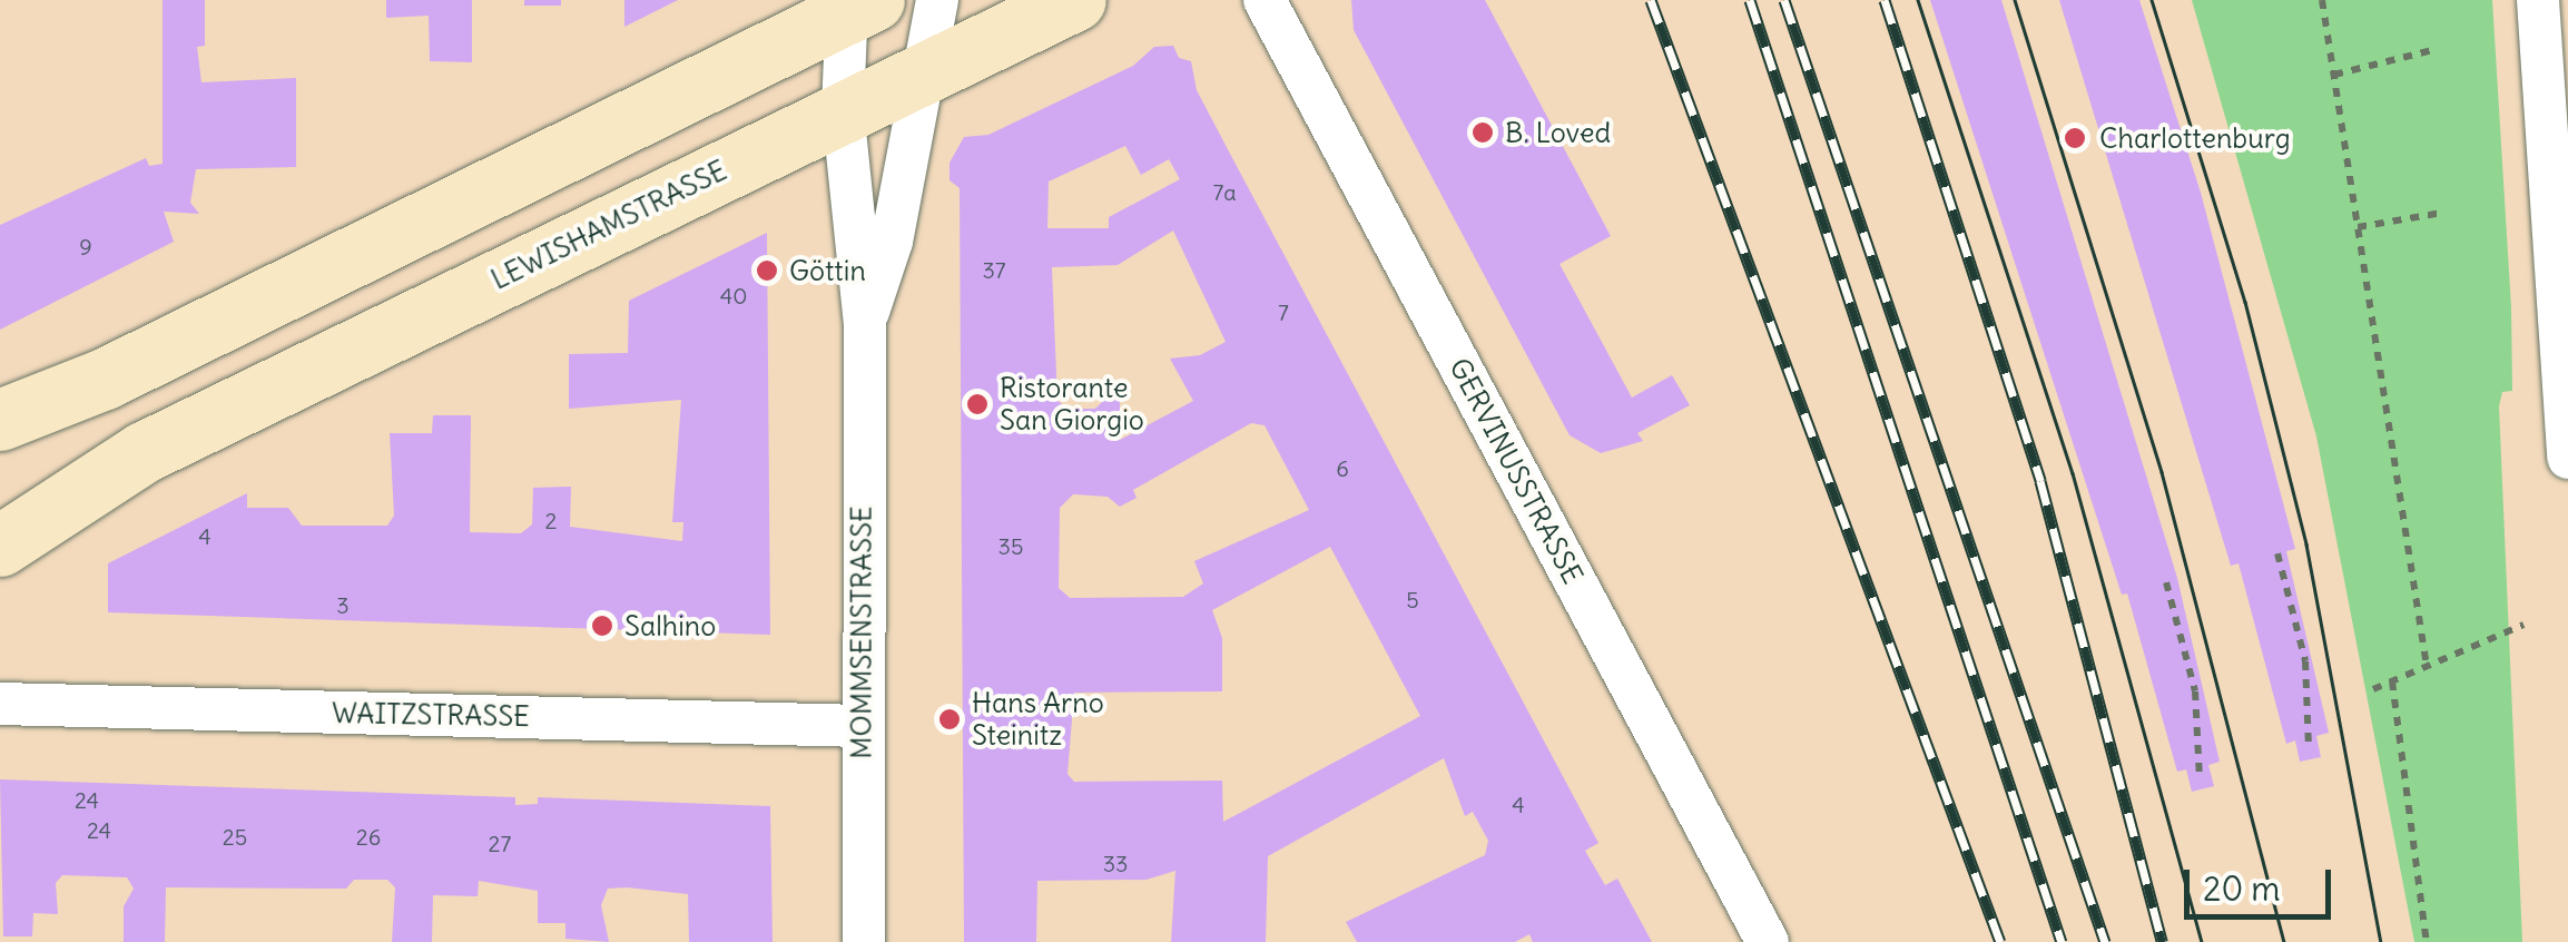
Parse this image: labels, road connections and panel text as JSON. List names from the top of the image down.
{
  "streets": {
    "main road": ["LEWISHAMSTRASSE"],
    "street": ["GERVINUSSTRASSE", "MOMMSENSTRASSE", "WAITZSTRASSE"]
  },
  "crossings": [
    ["LEWISHAMSTRASSE", "MOMMSENSTRASSE"],
    ["MOMMSENSTRASSE", "WAITZSTRASSE"]
  ],
  "places": [
    "B. Loved",
    "Charlottenburg",
    "Göttin",
    "Ristorante San Giorgio",
    "Salhino",
    "Hans Arno Steinitz"
  ],
  "house_numbers": [
    "7a",
    "9",
    "37",
    "40",
    "7",
    "6",
    "2",
    "4",
    "35",
    "5",
    "3",
    "24",
    "4",
    "24",
    "25",
    "26",
    "27",
    "33"
  ],
  "scale_bar": "20 m"
}
